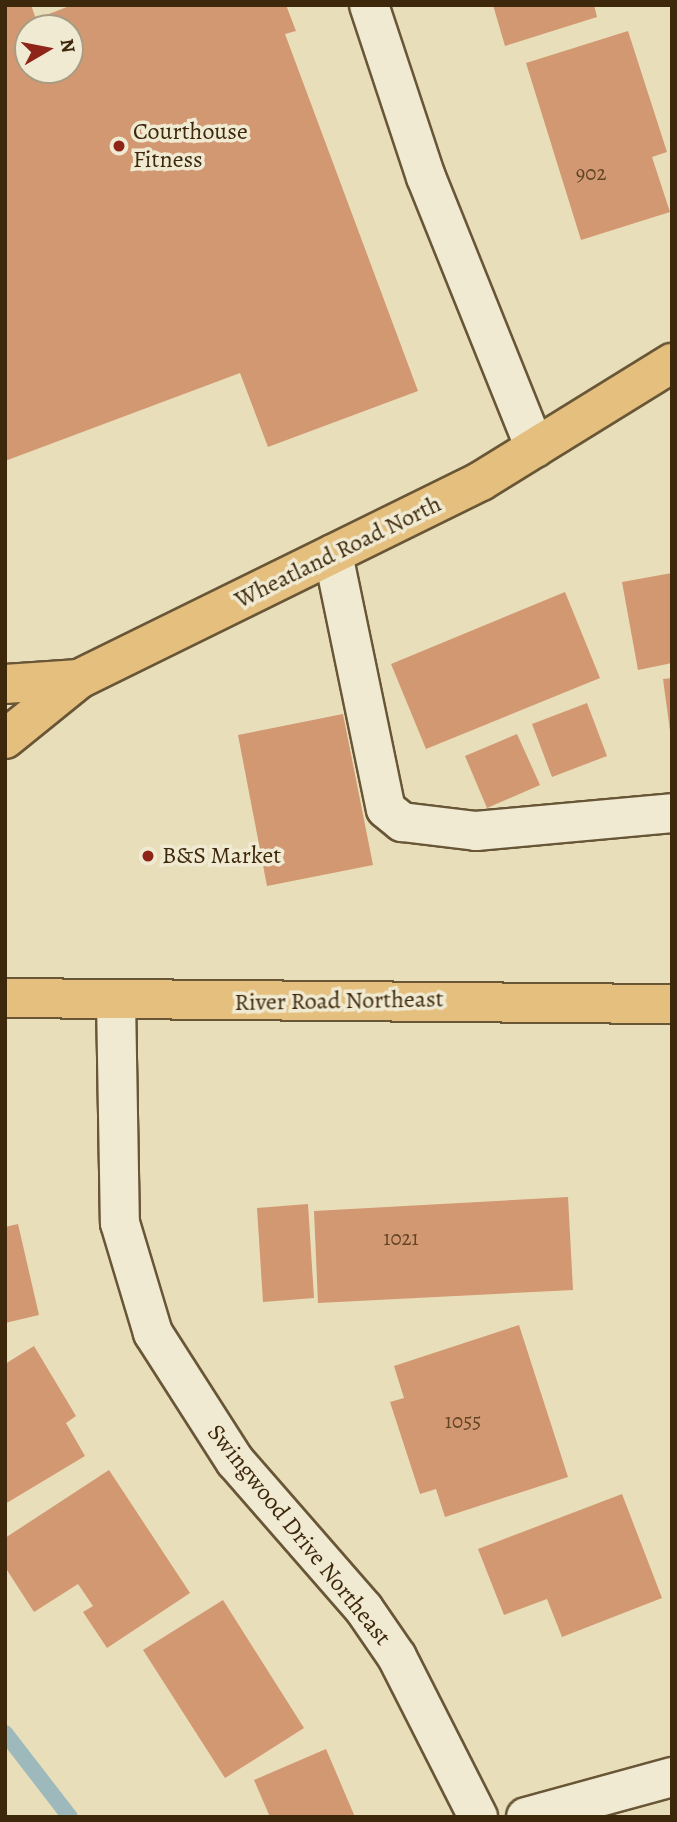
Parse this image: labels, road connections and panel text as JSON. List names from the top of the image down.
{
  "streets": {
    "main road": ["Wheatland Road North", "River Road Northeast"],
    "street": ["Swingwood Drive Northeast"]
  },
  "crossings": [
    ["River Road Northeast", "Swingwood Drive Northeast"]
  ],
  "places": ["Courthouse Fitness", "B&S Market"],
  "house_numbers": ["902", "1021", "1055"],
  "north": "right"
}
